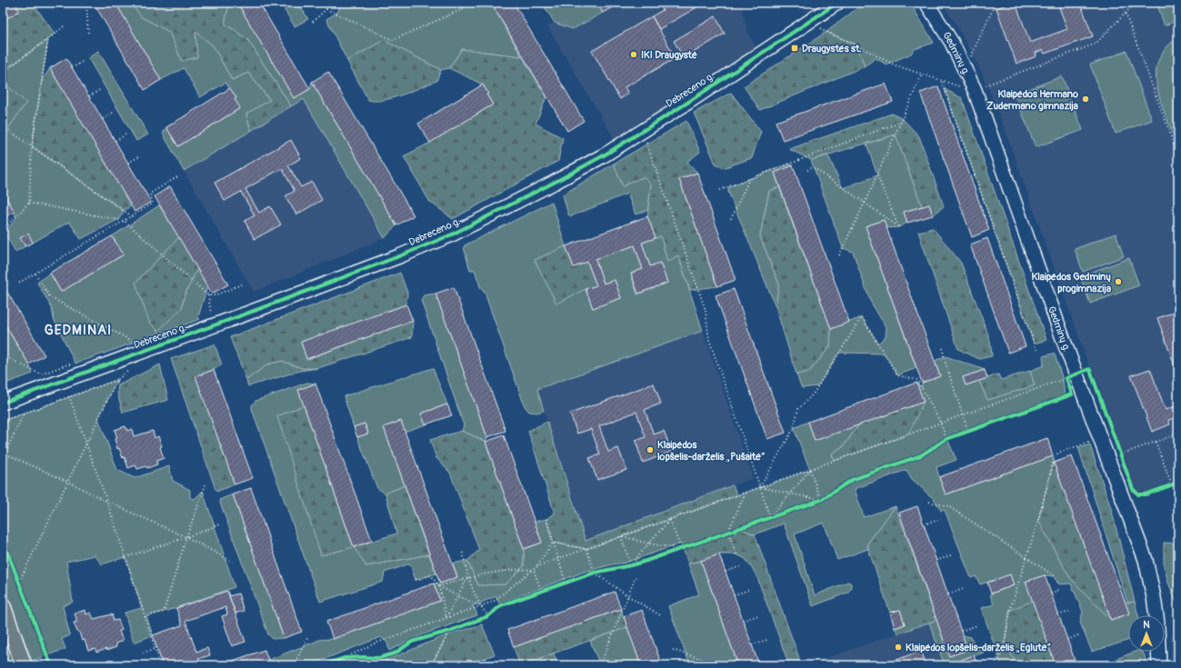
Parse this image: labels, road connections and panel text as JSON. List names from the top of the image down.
{
  "streets": {
    "street": ["Gedminų g.", "Debreceno g."]
  },
  "districts": ["GEDMINAI"],
  "places": {
    "transit": ["Draugystės st."],
    "other": [
      "IKI Draugystė",
      "Klaipėdos Hermano Zudermano gimnazija",
      "Klaipėdos Gedminų progimnazija",
      "Klaipėdos lopšelis-darželis „Pušaitė“",
      "Klaipėdos lopšelis-darželis „Eglutė“"
    ]
  },
  "north": "top"
}
